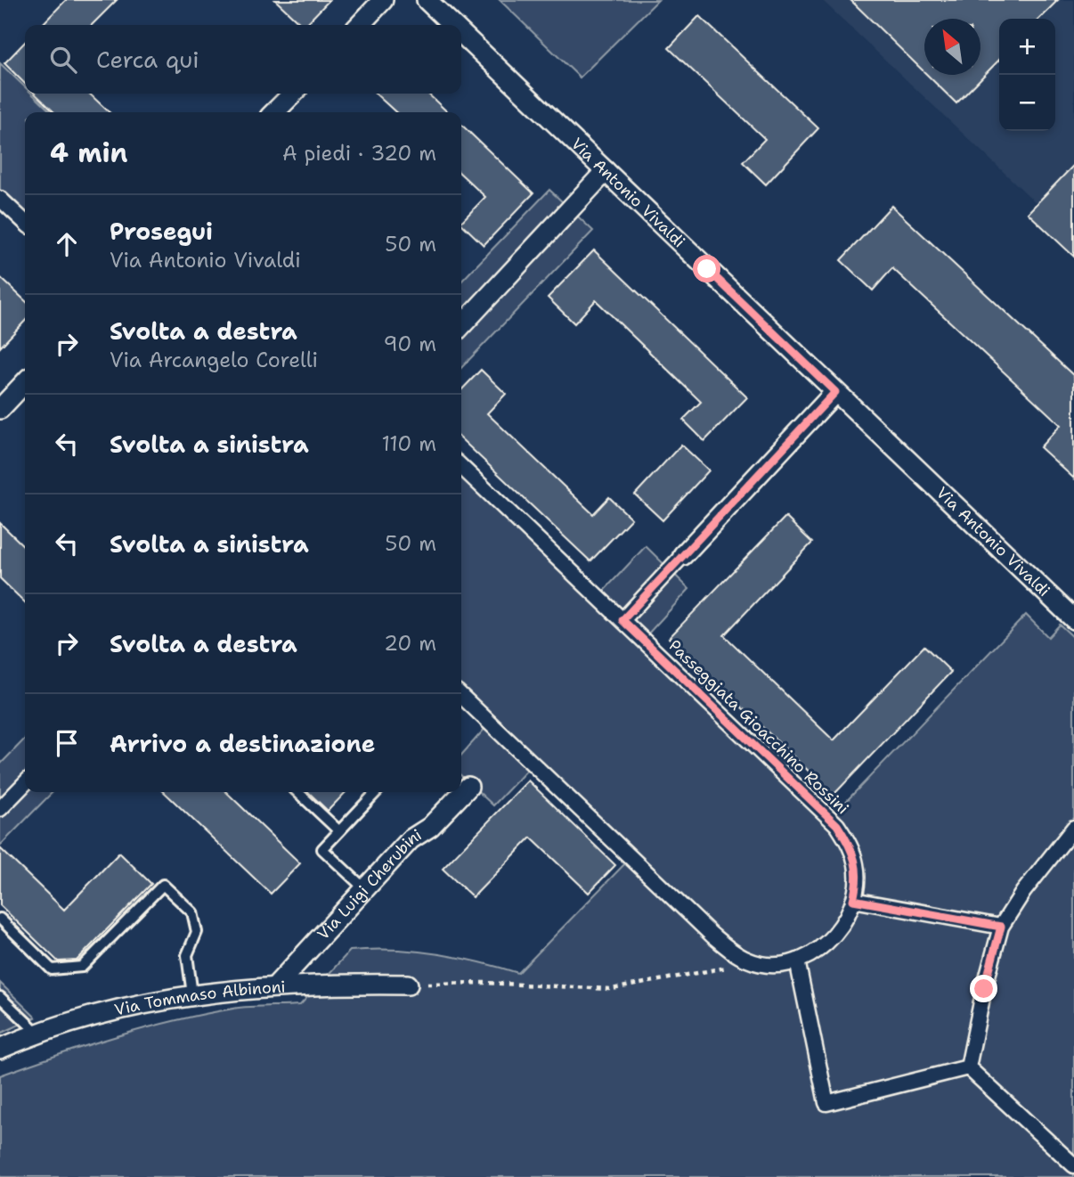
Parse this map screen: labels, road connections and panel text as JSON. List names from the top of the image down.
{
  "streets": {
    "street": [
      "Via Antonio Vivaldi",
      "Passeggiata Gioacchino Rossini",
      "Via Luigi Cherubini",
      "Via Tommaso Albinoni"
    ]
  },
  "crossings": [
    ["Via Luigi Cherubini", "Via Tommaso Albinoni"]
  ],
  "north": "top left",
  "page": {
    "map_buttons": ["+", "−"],
    "search": "Cerca qui",
    "heading": ["4 min", "A piedi · 320 m"],
    "list": [
      ["Prosegui", "Via Antonio Vivaldi", "50 m"],
      ["Svolta a destra", "Via Arcangelo Corelli", "90 m"],
      ["Svolta a sinistra", "110 m"],
      ["Svolta a sinistra", "50 m"],
      ["Svolta a destra", "20 m"],
      "Arrivo a destinazione"
    ]
  }
}
